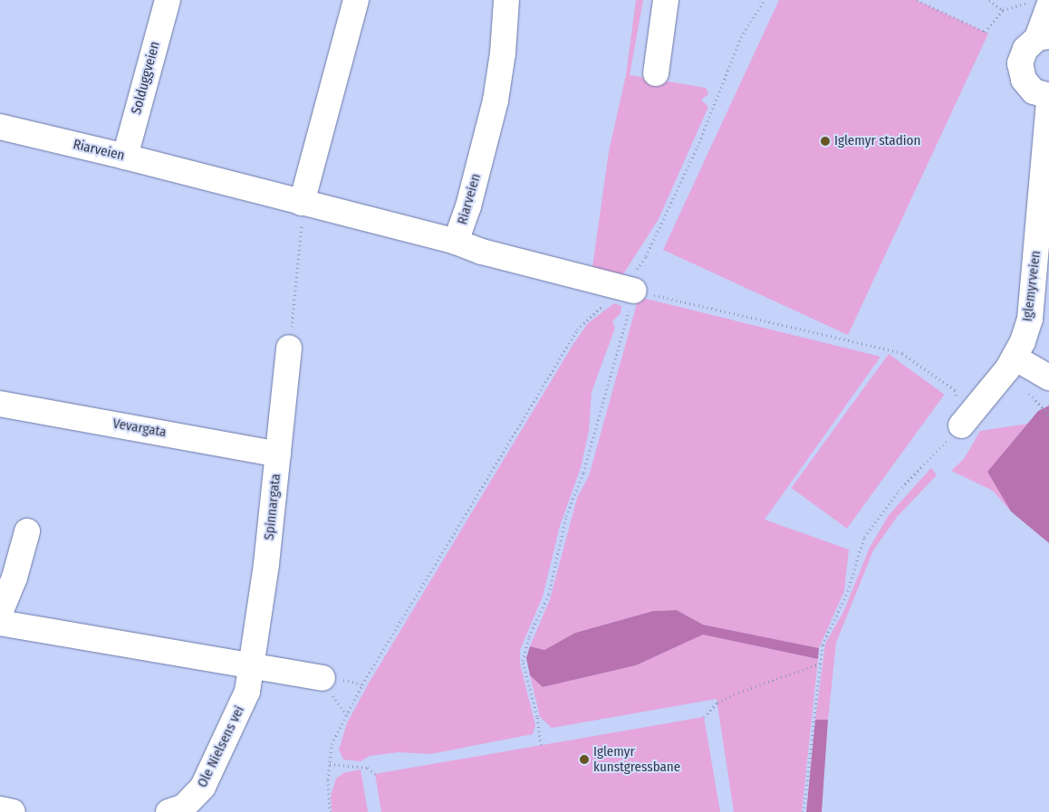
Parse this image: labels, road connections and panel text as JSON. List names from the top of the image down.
{
  "streets": {
    "street": [
      "Solduggveien",
      "Riarveien",
      "Iglemyrveien",
      "Vevargata",
      "Spinnargata",
      "Ole Nielsens vei"
    ]
  },
  "crossings": [
    ["Solduggveien", "Riarveien"],
    ["Vevargata", "Spinnargata"],
    ["Spinnargata", "Ole Nielsens vei"]
  ],
  "places": ["Iglemyr stadion", "Iglemyr kunstgressbane"]
}
